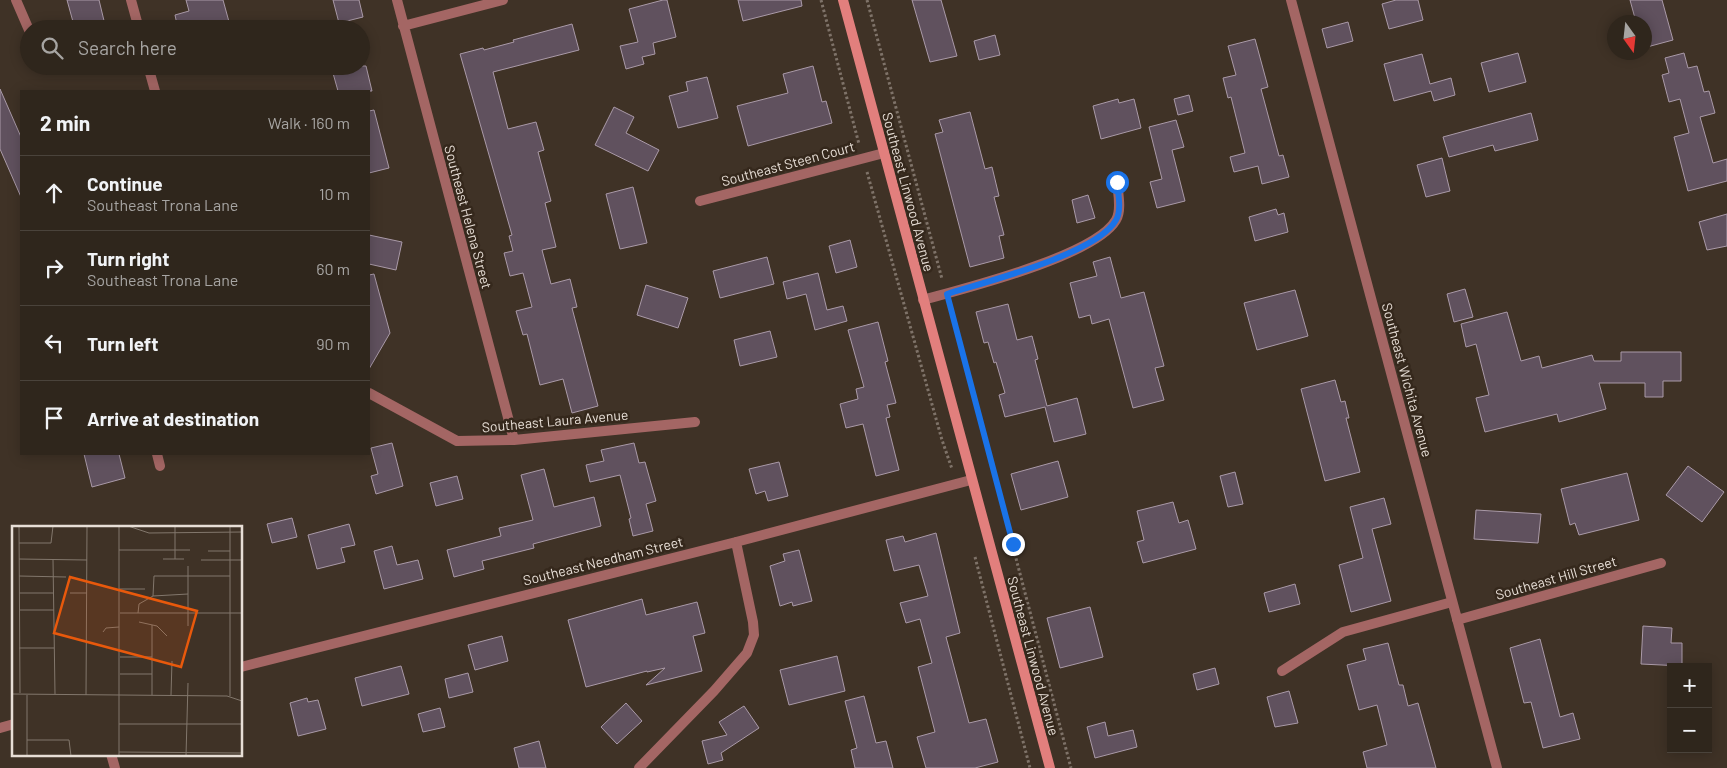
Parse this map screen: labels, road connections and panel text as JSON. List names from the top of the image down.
{
  "streets": {
    "main road": ["Southeast Linwood Avenue"],
    "street": [
      "Southeast Steen Court",
      "Southeast Helena Street",
      "Southeast Wichita Avenue",
      "Southeast Laura Avenue",
      "Southeast Needham Street",
      "Southeast Hill Street"
    ]
  },
  "crossings": [
    ["Southeast Steen Court", "Southeast Linwood Avenue"],
    ["Southeast Linwood Avenue", "Southeast Needham Street"],
    ["Southeast Helena Street", "Southeast Laura Avenue"],
    ["Southeast Wichita Avenue", "Southeast Hill Street"]
  ],
  "north": "bottom",
  "page": {
    "search": "Search here",
    "heading": ["2 min", "Walk · 160 m"],
    "list": [
      ["Continue", "Southeast Trona Lane", "10 m"],
      ["Turn right", "Southeast Trona Lane", "60 m"],
      ["Turn left", "90 m"],
      "Arrive at destination"
    ],
    "map_buttons": ["+", "−"]
  }
}
